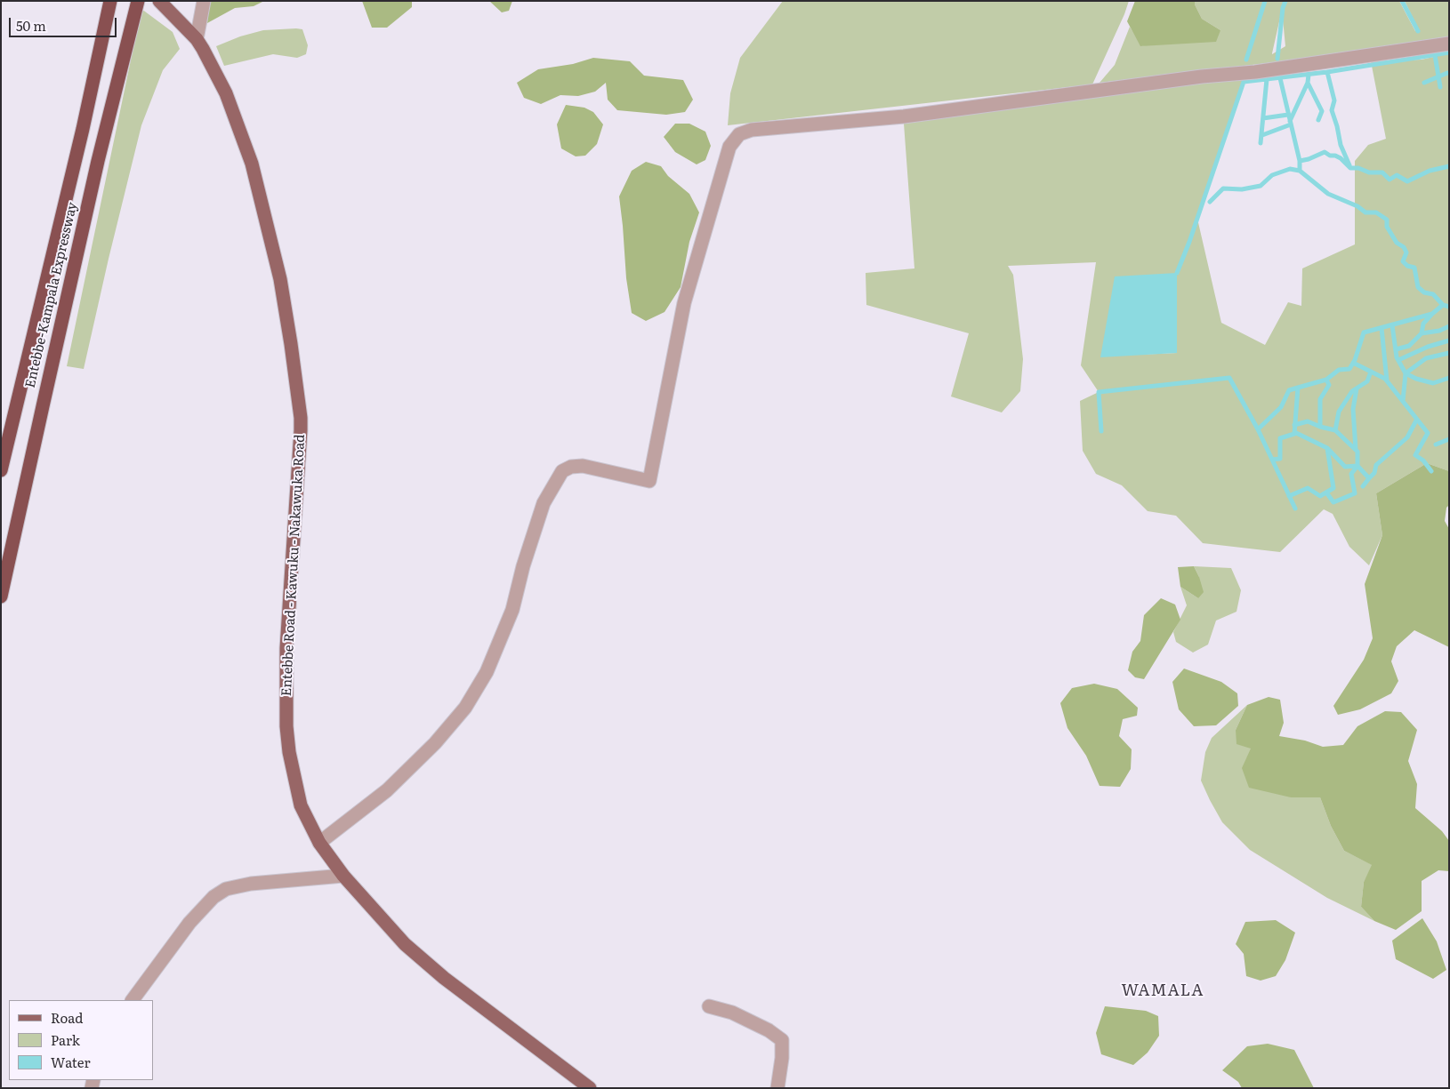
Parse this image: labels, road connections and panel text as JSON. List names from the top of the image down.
{
  "streets": {
    "highway": ["Entebbe-Kampala Expressway"],
    "main road": ["Entebbe Road - Kawuku - Nakawuka Road"]
  },
  "districts": ["WAMALA"],
  "legend": ["Road", "Park", "Water"],
  "scale_bar": "50 m"
}
